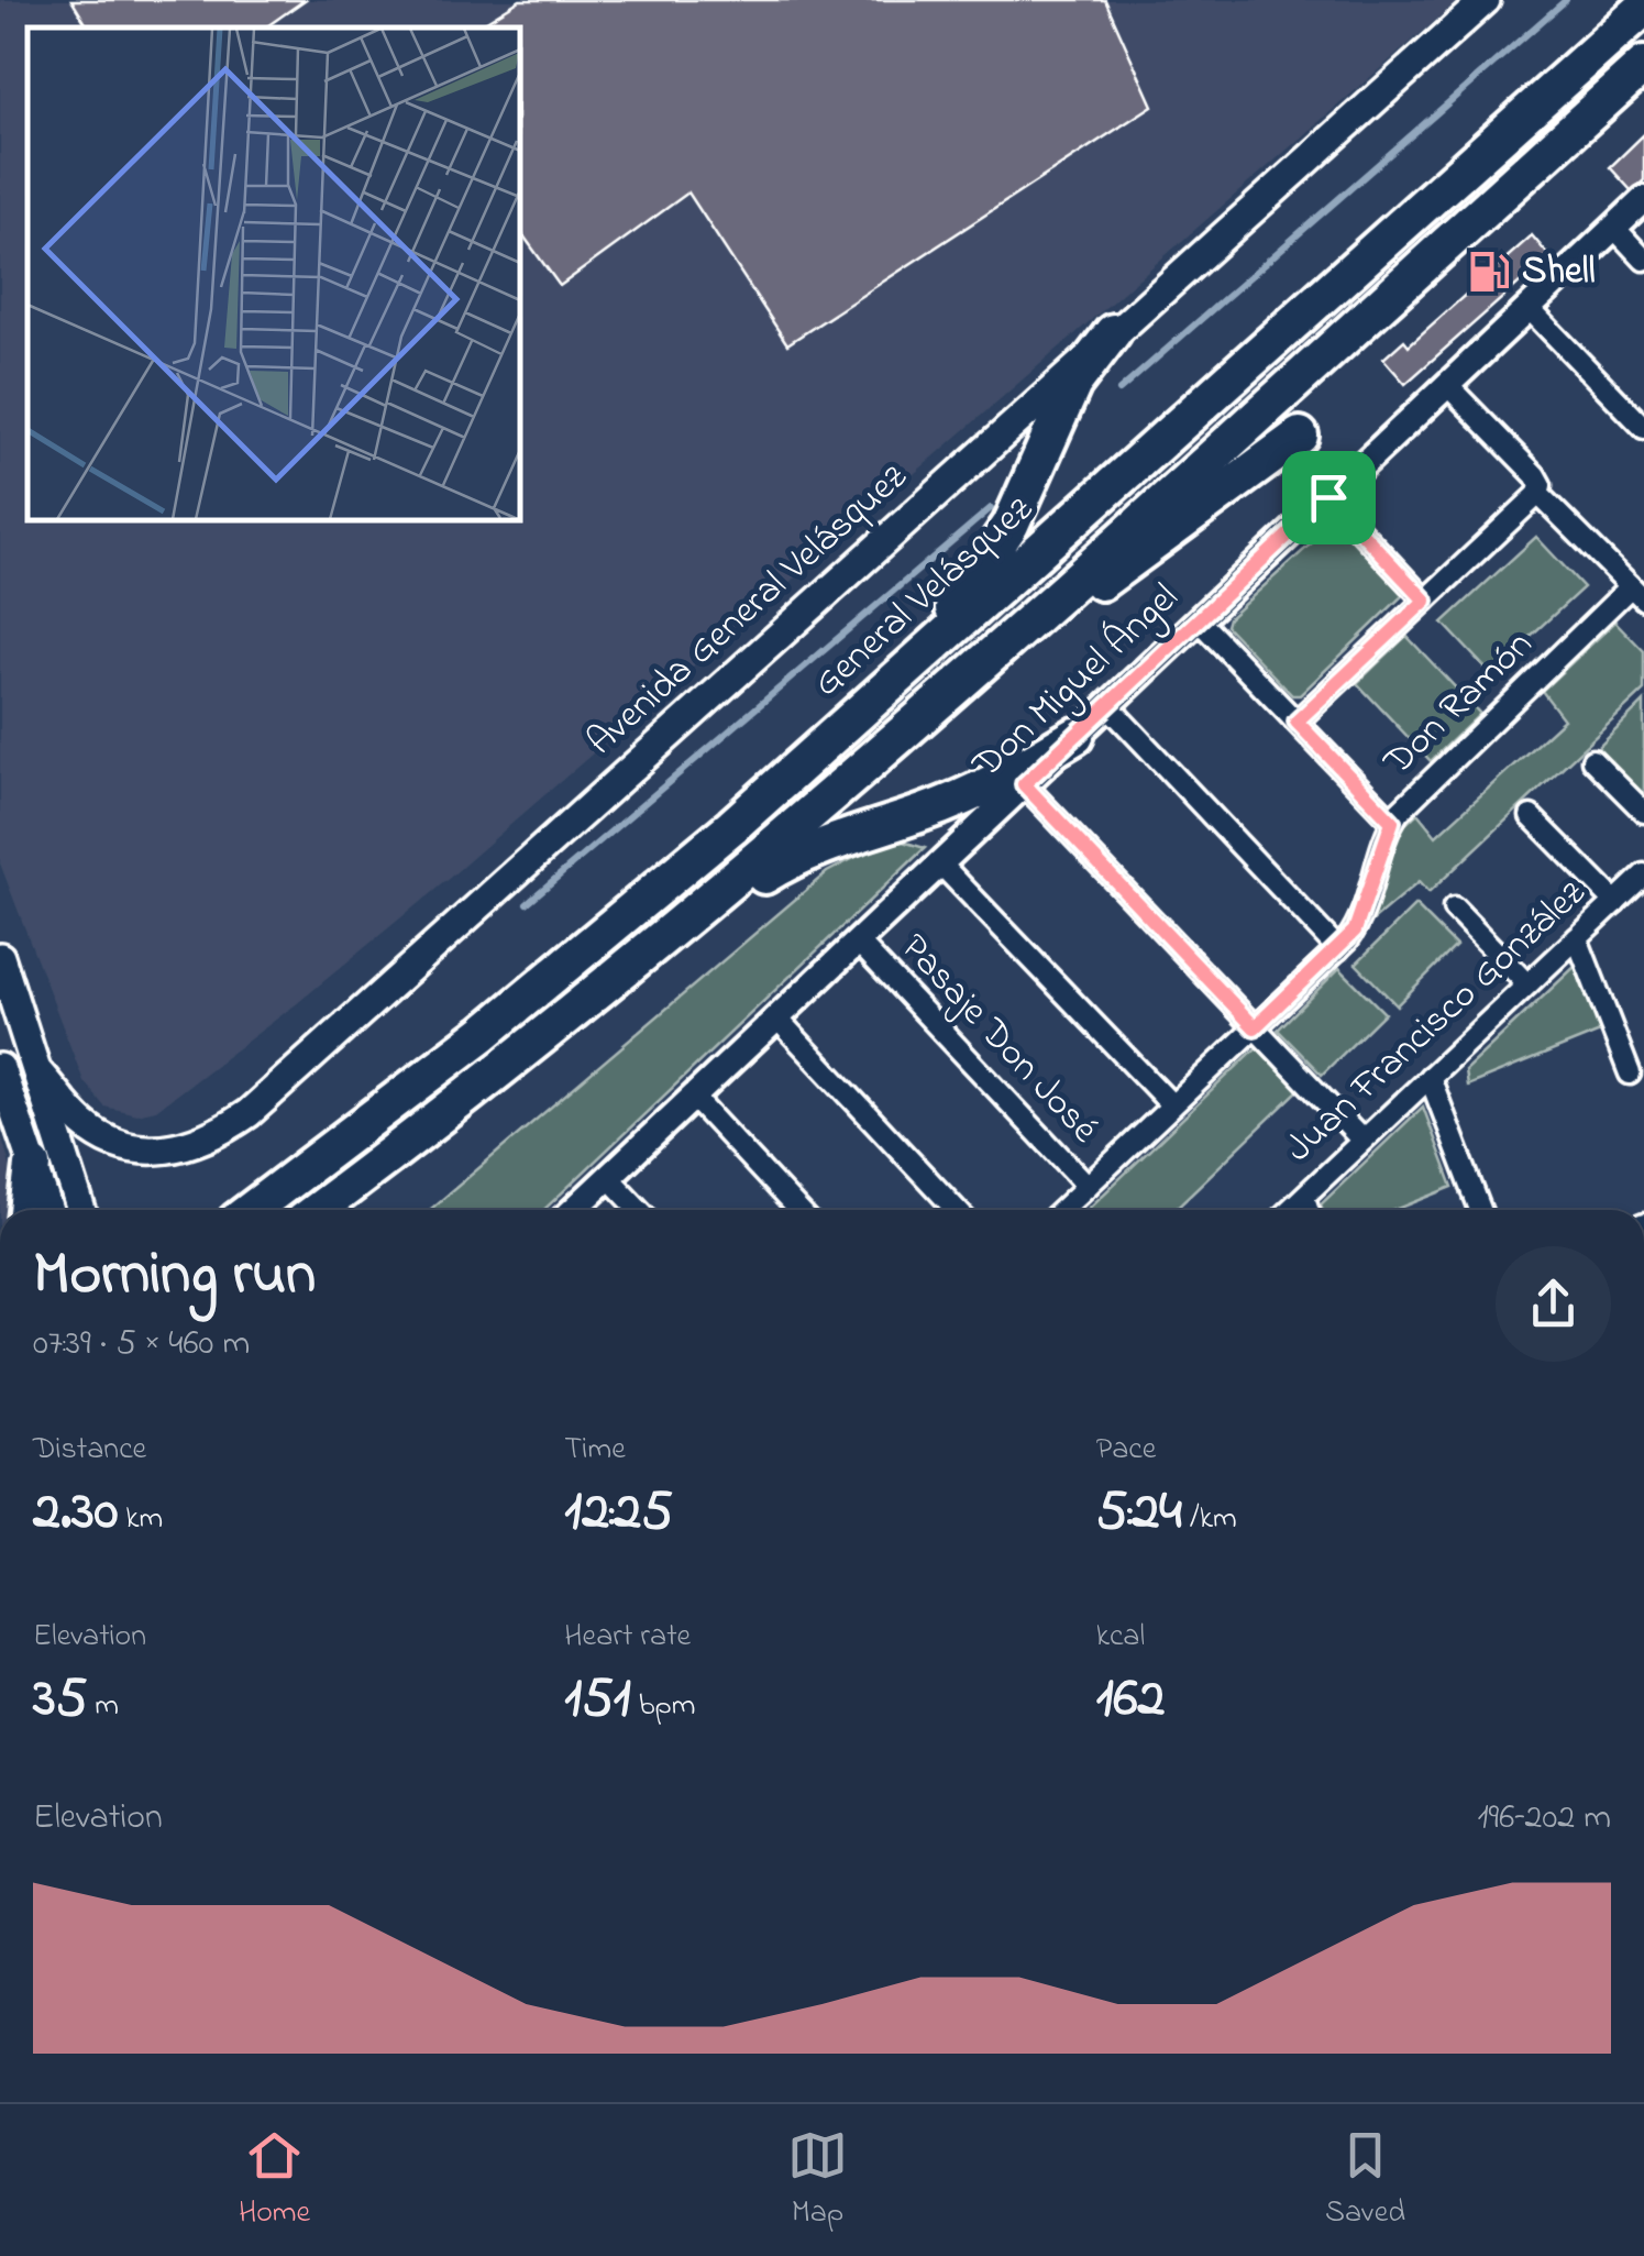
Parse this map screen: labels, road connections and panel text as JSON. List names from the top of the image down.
{
  "streets": {
    "highway": ["General Velásquez"],
    "main road": ["Avenida General Velásquez"],
    "street": [
      "Don Miguel Ángel",
      "Don Ramón",
      "Juan Francisco González",
      "Pasaje Don José"
    ]
  },
  "crossings": [
    ["Don Miguel Ángel", "Pasaje Don José"],
    ["Don Ramón", "Pasaje Don José"]
  ],
  "places": {
    "fuel station": ["Shell"]
  },
  "page": {
    "heading": ["Morning run", "07:39 · 5 × 460 m"],
    "stats": [
      ["Distance", "2.30 km"],
      ["Time", "12:25"],
      ["Pace", "5:24 /km"],
      ["Elevation", "35 m"],
      ["Heart rate", "151 bpm"],
      ["kcal", "162"]
    ],
    "chart": ["Elevation", "196–202 m"],
    "tabs": ["Home", "Map", "Saved"]
  }
}
